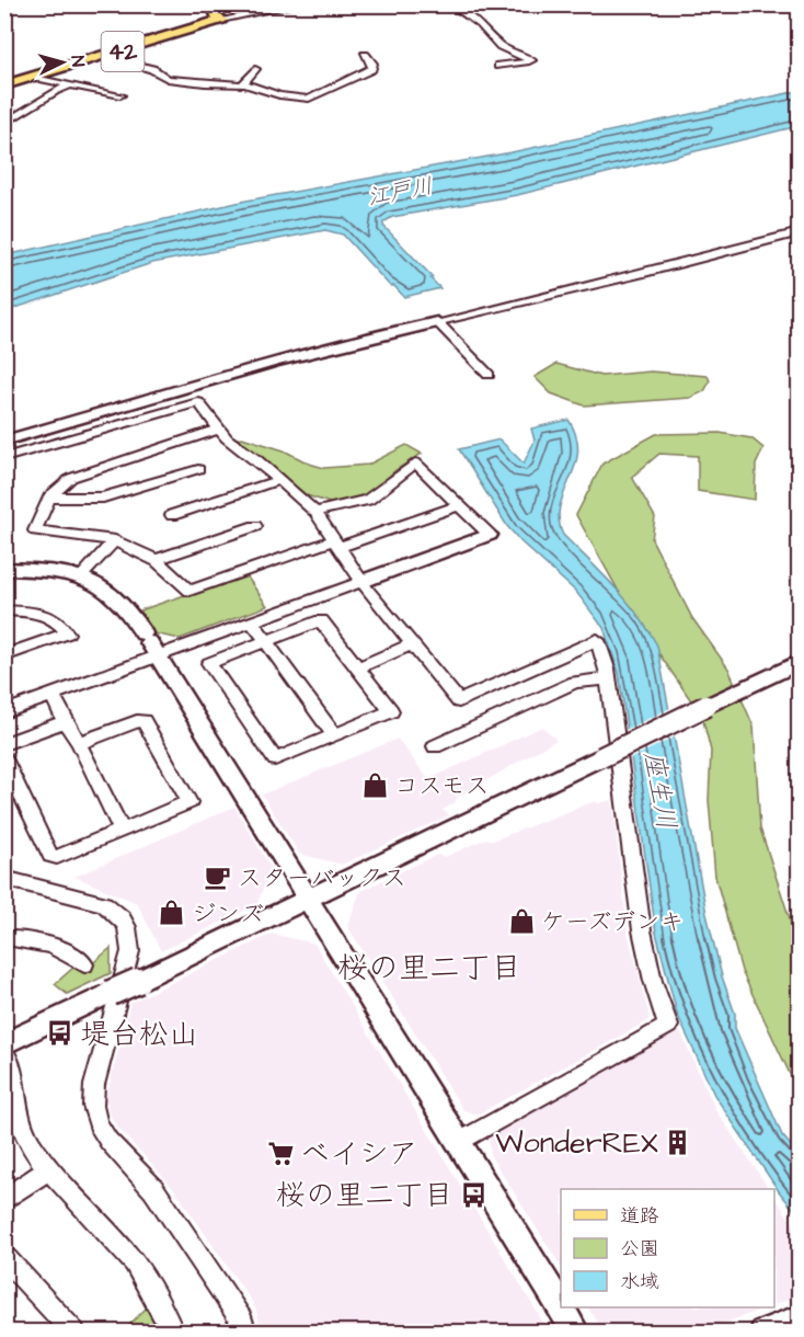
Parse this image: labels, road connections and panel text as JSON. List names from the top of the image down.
{
  "streets": {
    "main road": ["42"]
  },
  "districts": ["桜の里二丁目"],
  "water": ["江戸川", "座生川"],
  "places": {
    "shop": ["コスモス", "ジンズ", "ケーズデンキ"],
    "cafe": ["スターバックス"],
    "bus stop": ["堤台松山", "桜の里二丁目"],
    "building": ["WonderREX"],
    "supermarket": ["ベイシア"]
  },
  "legend": ["道路", "公園", "水域"],
  "north": "right"
}
